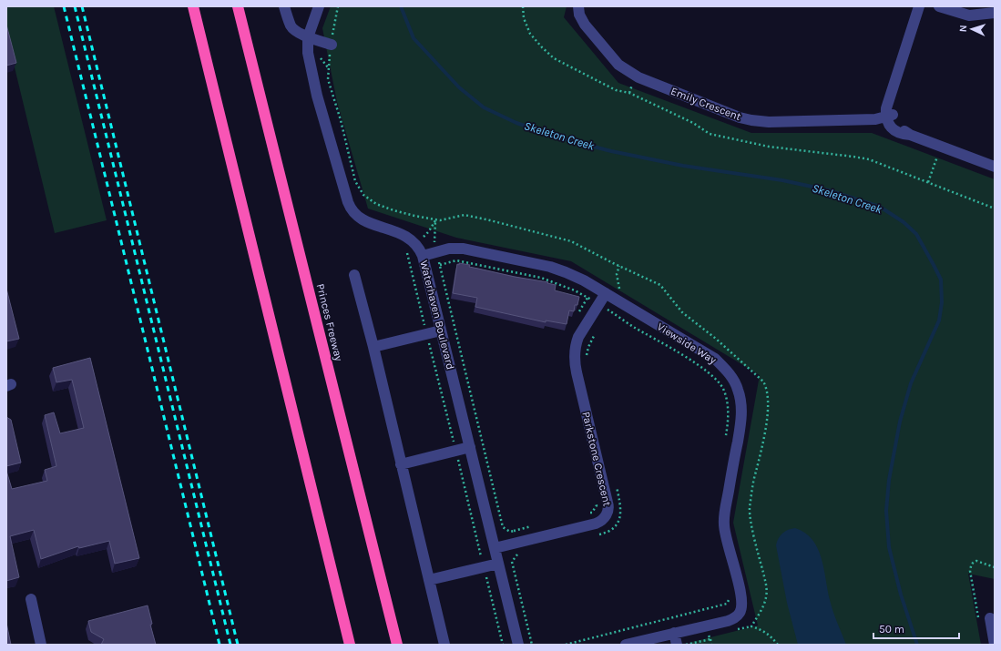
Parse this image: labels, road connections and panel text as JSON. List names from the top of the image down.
{
  "streets": {
    "highway": ["Princes Freeway"],
    "street": [
      "Emily Crescent",
      "Waterhaven Boulevard",
      "Viewside Way",
      "Parkstone Crescent"
    ]
  },
  "crossings": [
    ["Waterhaven Boulevard", "Viewside Way"],
    ["Waterhaven Boulevard", "Parkstone Crescent"],
    ["Viewside Way", "Parkstone Crescent"]
  ],
  "water": ["Skeleton Creek"],
  "scale_bar": "50 m",
  "north": "left"
}
